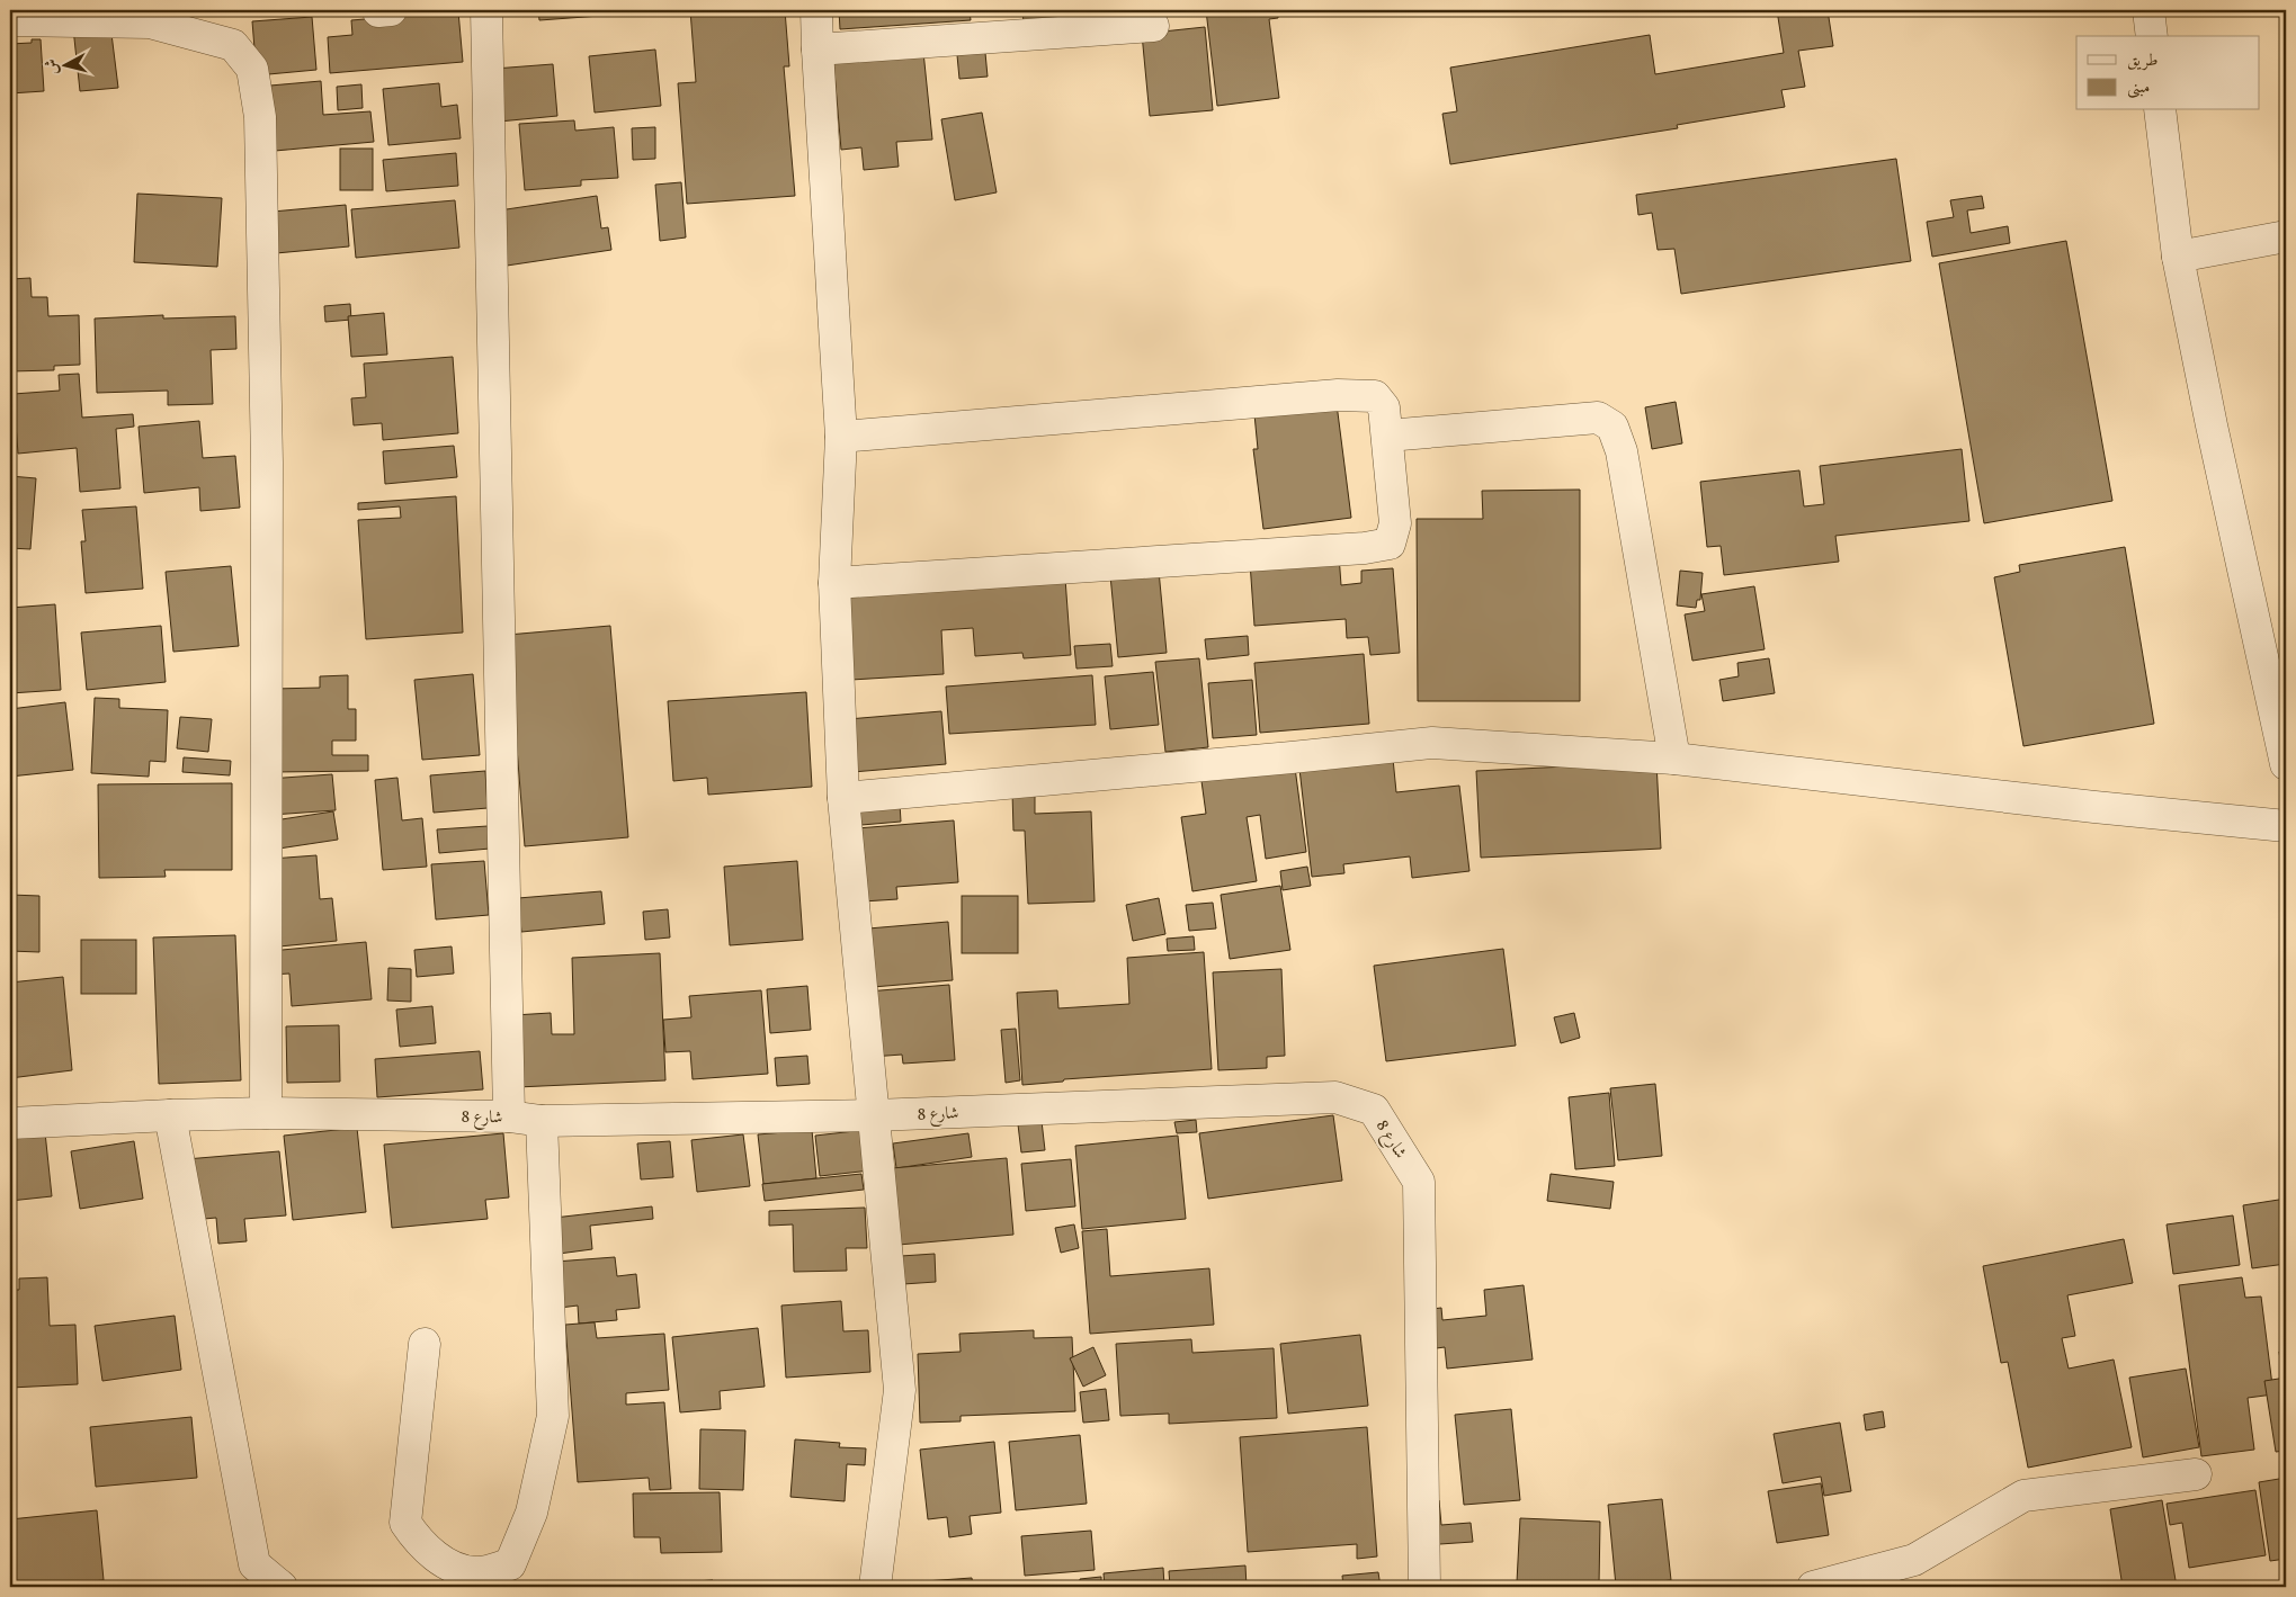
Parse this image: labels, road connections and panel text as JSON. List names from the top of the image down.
{
  "streets": {
    "street": ["شارع 8"]
  },
  "legend": ["طريق", "مبنى"],
  "north": "left"
}
